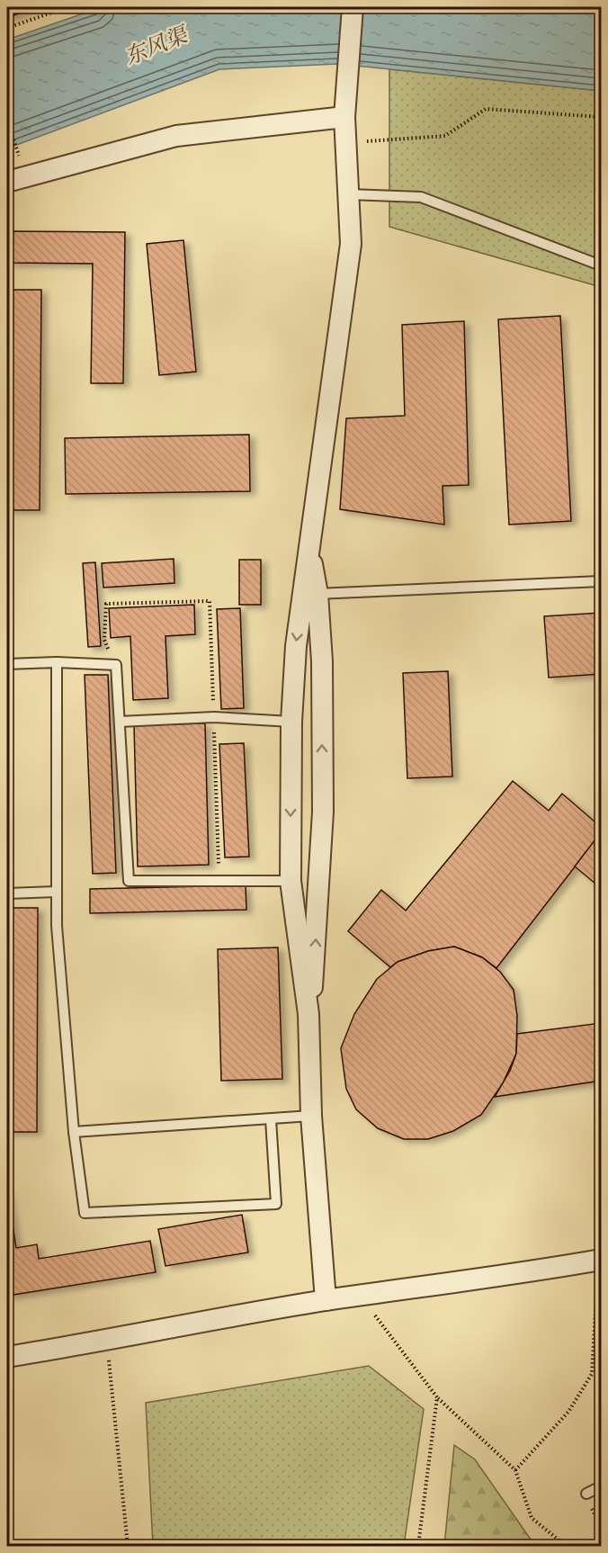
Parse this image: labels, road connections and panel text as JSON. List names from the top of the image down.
{
  "water": ["东风渠"]
}
